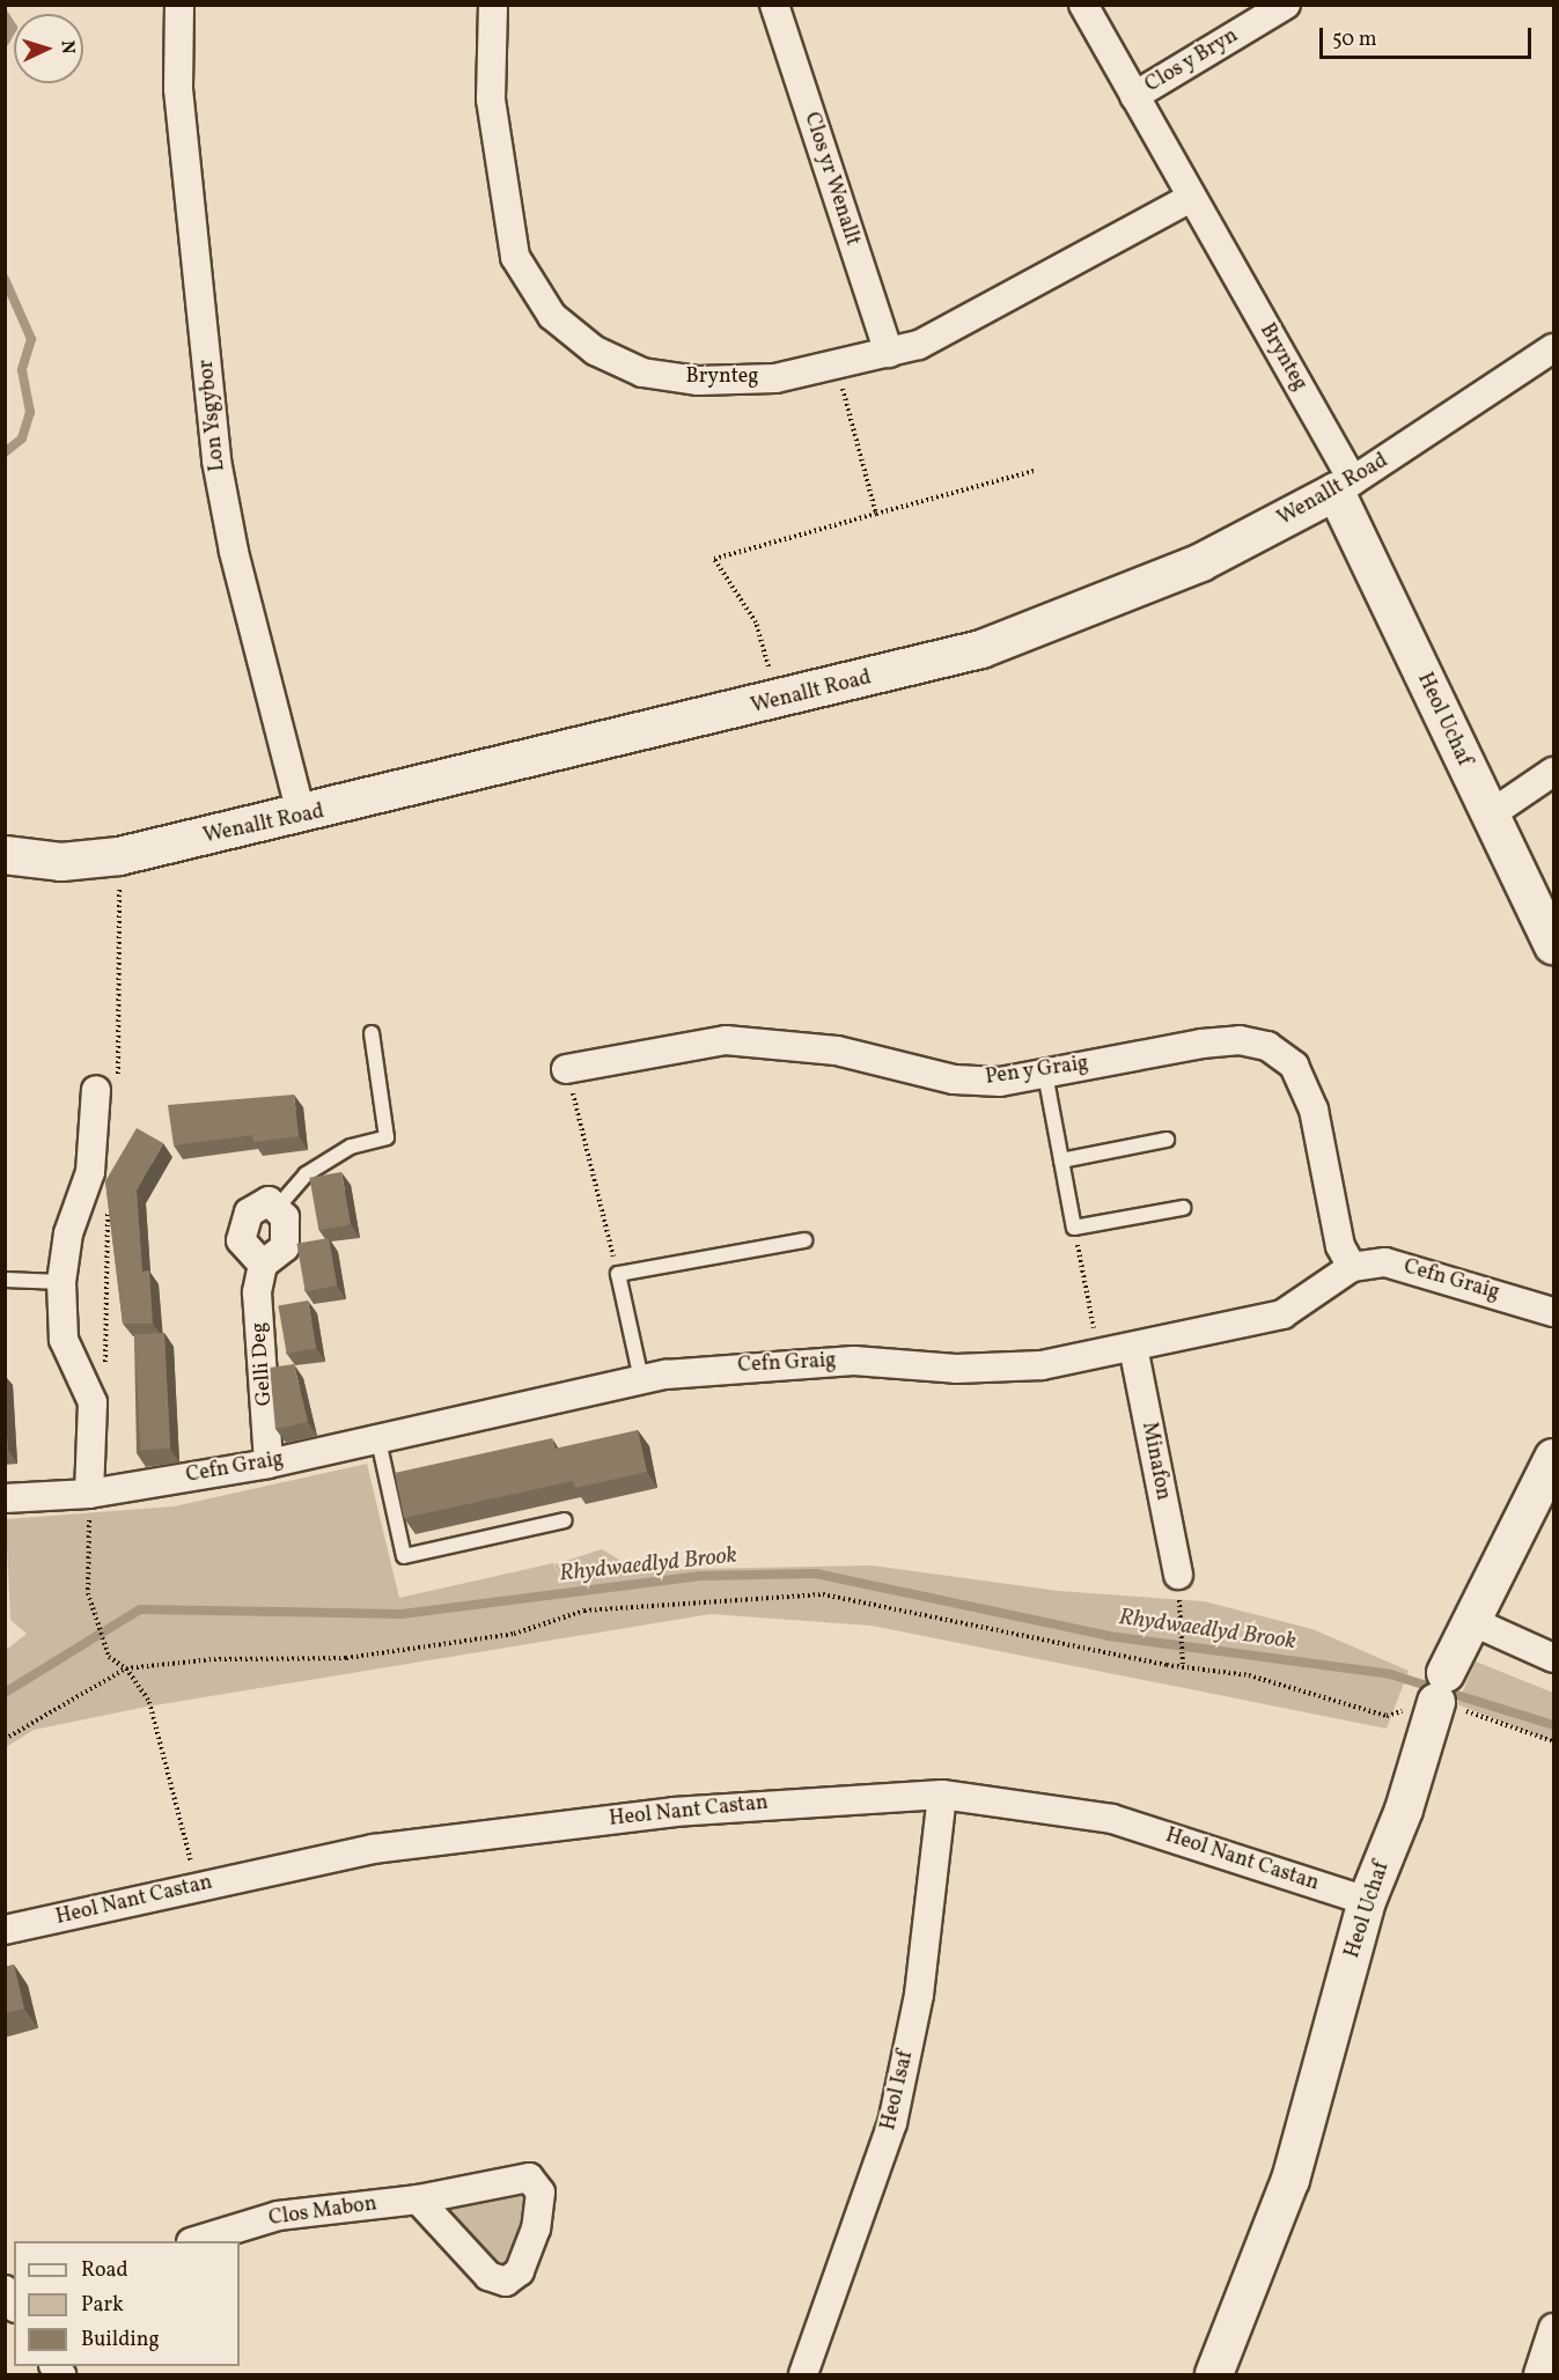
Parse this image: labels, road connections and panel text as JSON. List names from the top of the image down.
{
  "streets": {
    "street": [
      "Clos y Bryn",
      "Clos yr Wenallt",
      "Brynteg",
      "Lon Ysgybor",
      "Wenallt Road",
      "Heol Uchaf",
      "Pen y Graig",
      "Cefn Graig",
      "Gelli Deg",
      "Minafon",
      "Heol Nant Castan",
      "Heol Isaf",
      "Clos Mabon"
    ]
  },
  "crossings": [
    ["Clos y Bryn", "Brynteg"],
    ["Clos yr Wenallt", "Brynteg"],
    ["Brynteg", "Wenallt Road"],
    ["Brynteg", "Heol Uchaf"],
    ["Lon Ysgybor", "Wenallt Road"],
    ["Wenallt Road", "Heol Uchaf"],
    ["Heol Uchaf", "Heol Nant Castan"],
    ["Pen y Graig", "Cefn Graig"],
    ["Cefn Graig", "Gelli Deg"],
    ["Cefn Graig", "Minafon"],
    ["Heol Nant Castan", "Heol Isaf"]
  ],
  "water": ["Rhydwaedlyd Brook"],
  "legend": ["Road", "Park", "Building"],
  "scale_bar": "50 m",
  "north": "right"
}
